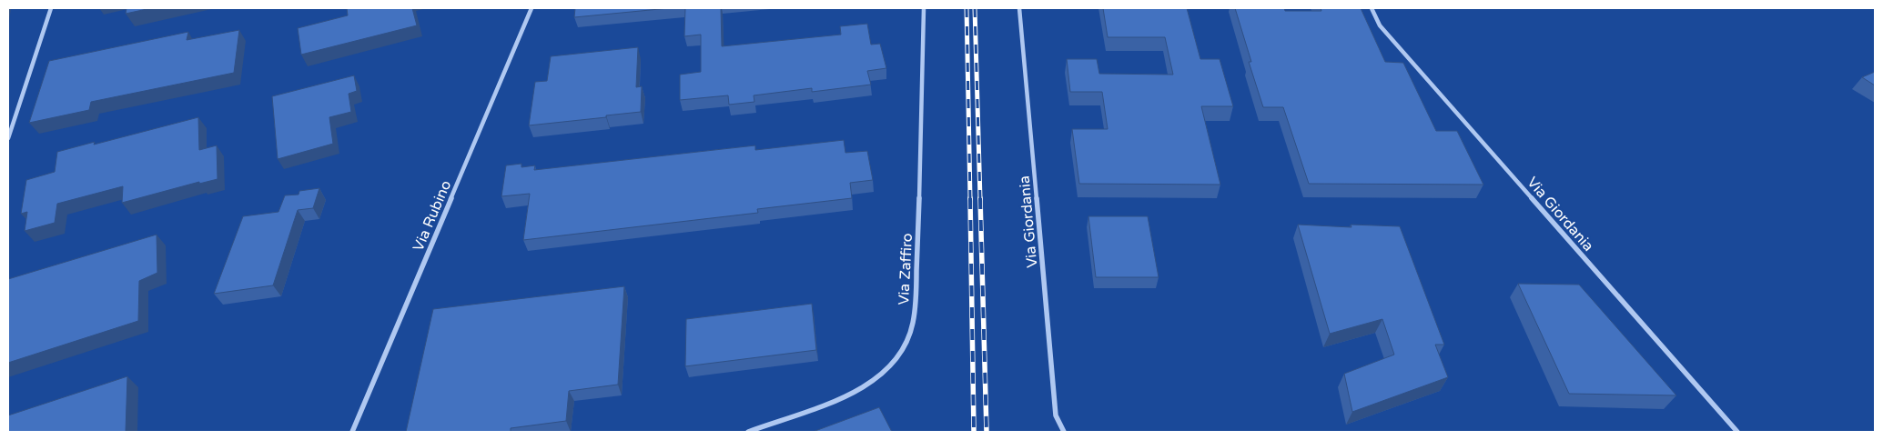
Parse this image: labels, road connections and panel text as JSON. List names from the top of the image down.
{
  "streets": {
    "street": ["Via Giordania", "Via Rubino", "Via Zaffiro"]
  }
}
